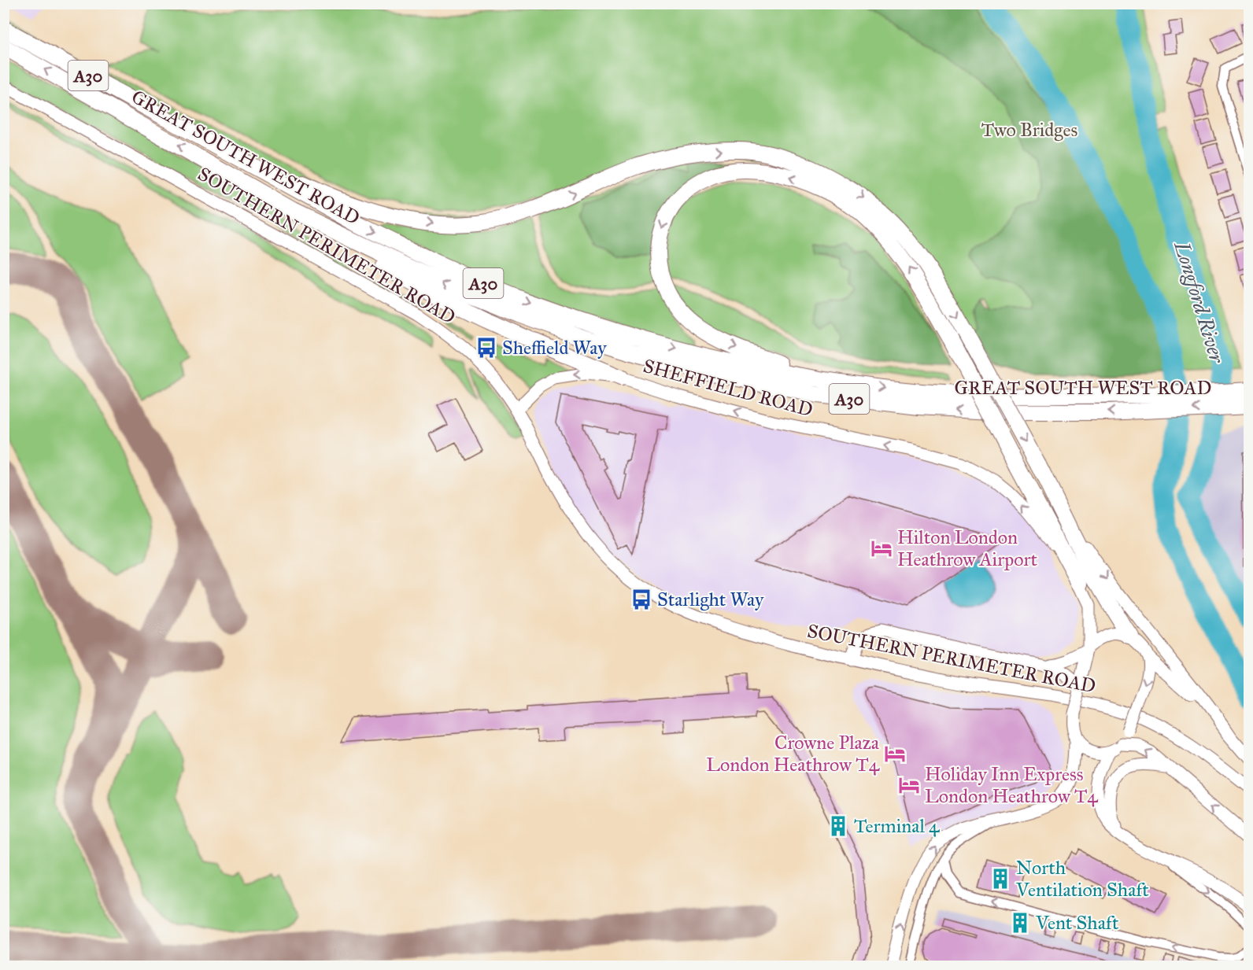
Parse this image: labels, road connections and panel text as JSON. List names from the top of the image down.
{
  "streets": {
    "highway": ["A30", "GREAT SOUTH WEST ROAD"],
    "street": ["SOUTHERN PERIMETER ROAD", "SHEFFIELD ROAD"]
  },
  "crossings": [
    ["A30", "GREAT SOUTH WEST ROAD"]
  ],
  "one_way": ["SHEFFIELD ROAD"],
  "water": ["Longford River"],
  "parks": ["Two Bridges"],
  "places": {
    "bus stop": ["Sheffield Way", "Starlight Way"],
    "hotel": ["Hilton London Heathrow Airport", "Crowne Plaza London Heathrow T4", "Holiday Inn Express London Heathrow T4"],
    "building": ["Terminal 4", "North Ventilation Shaft", "Vent Shaft"]
  }
}
